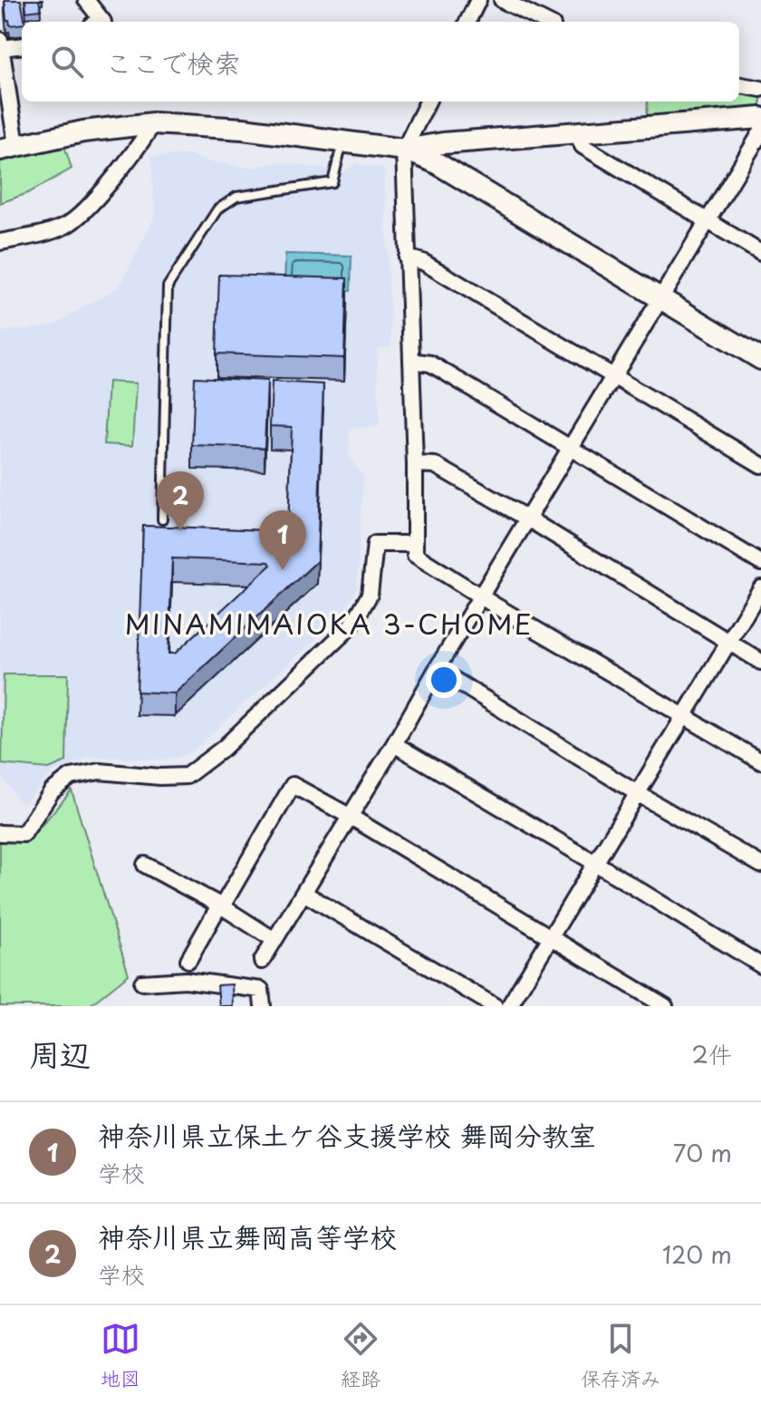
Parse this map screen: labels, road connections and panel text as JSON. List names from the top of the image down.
{
  "districts": ["MINAMIMAIOKA 3-CHOME"],
  "page": {
    "search": "ここで検索",
    "pins": ["2", "1"],
    "heading": ["周辺", "2件"],
    "list": [
      {
        "mark": "1",
        "name": "神奈川県立保土ケ谷支援学校 舞岡分教室",
        "note": "学校",
        "value": "70 m"
      },
      {
        "mark": "2",
        "name": "神奈川県立舞岡高等学校",
        "note": "学校",
        "value": "120 m"
      }
    ],
    "nav": ["地図", "経路", "保存済み"]
  }
}
